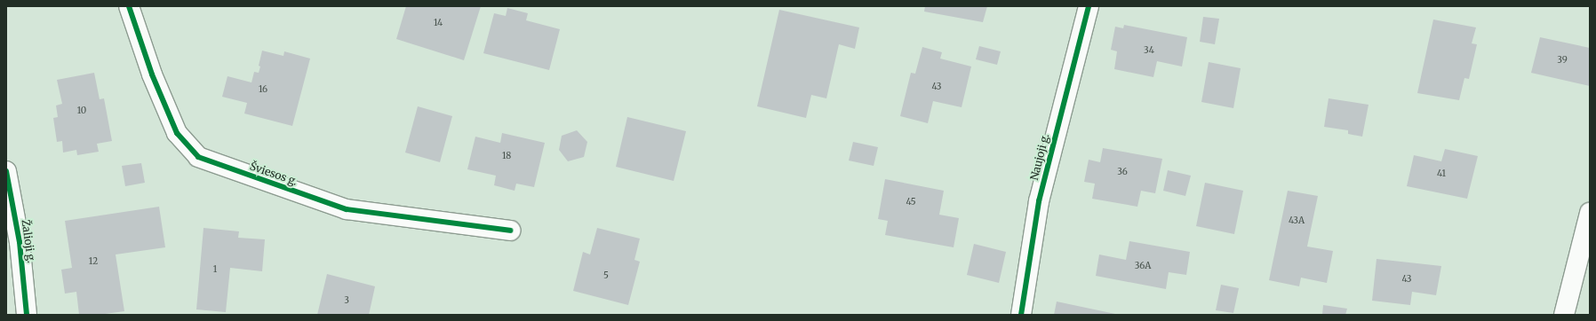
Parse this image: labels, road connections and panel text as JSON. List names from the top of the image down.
{
  "streets": {
    "street": ["Naujoji g.", "Šviesos g.", "Žalioji g."]
  },
  "house_numbers": [
    "14",
    "34",
    "39",
    "43",
    "16",
    "10",
    "18",
    "36",
    "41",
    "45",
    "43A",
    "12",
    "36A",
    "1",
    "5",
    "43",
    "3"
  ]
}
